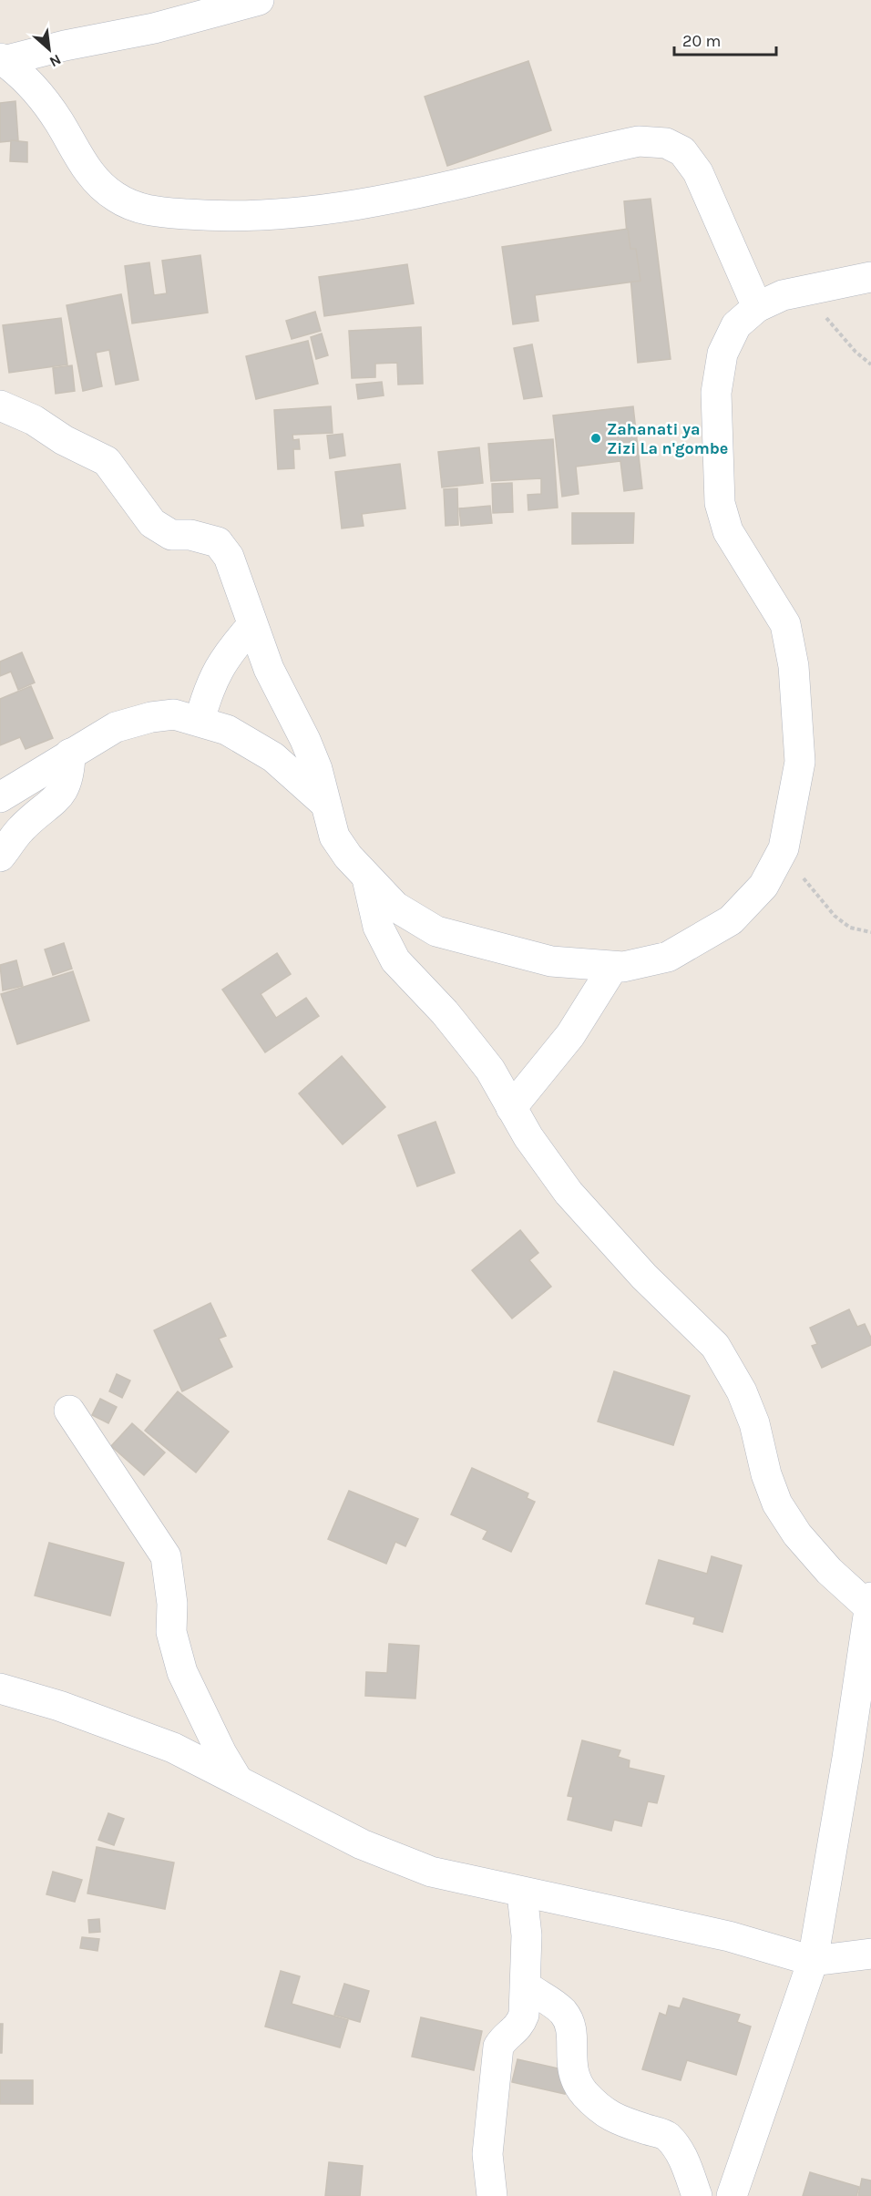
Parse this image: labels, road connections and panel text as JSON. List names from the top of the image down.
{
  "places": ["Zahanati ya Zizi La n'gombe"],
  "scale_bar": "20 m",
  "north": "bottom right"
}
